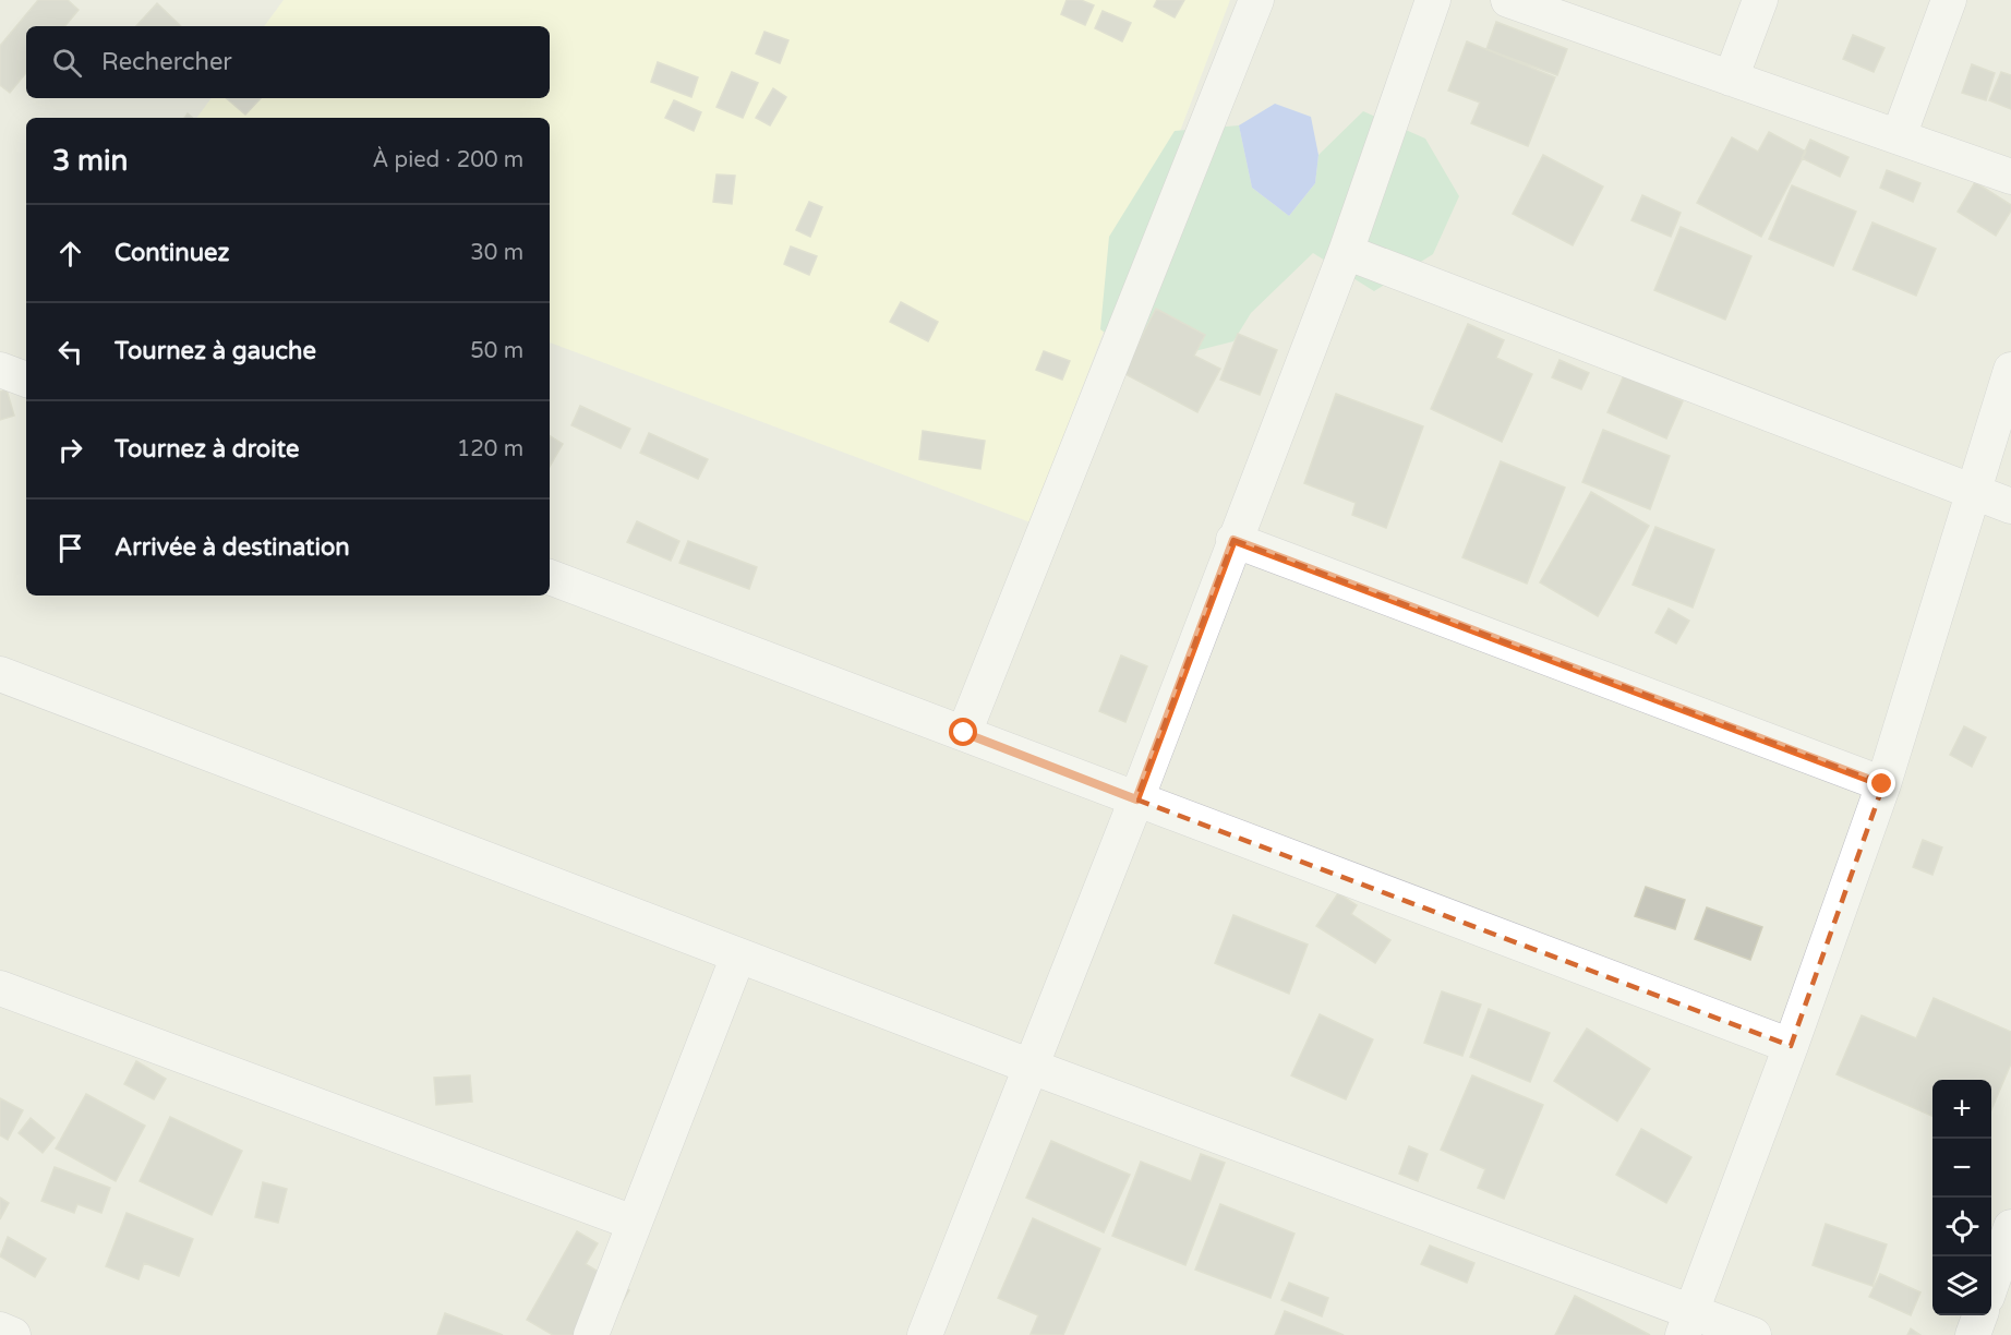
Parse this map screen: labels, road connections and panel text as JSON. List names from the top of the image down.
{
  "page": {
    "search": "Rechercher",
    "heading": ["3 min", "À pied · 200 m"],
    "list": [
      ["Continuez", "30 m"],
      ["Tournez à gauche", "50 m"],
      ["Tournez à droite", "120 m"],
      "Arrivée à destination"
    ],
    "map_buttons": ["+", "−"]
  }
}
